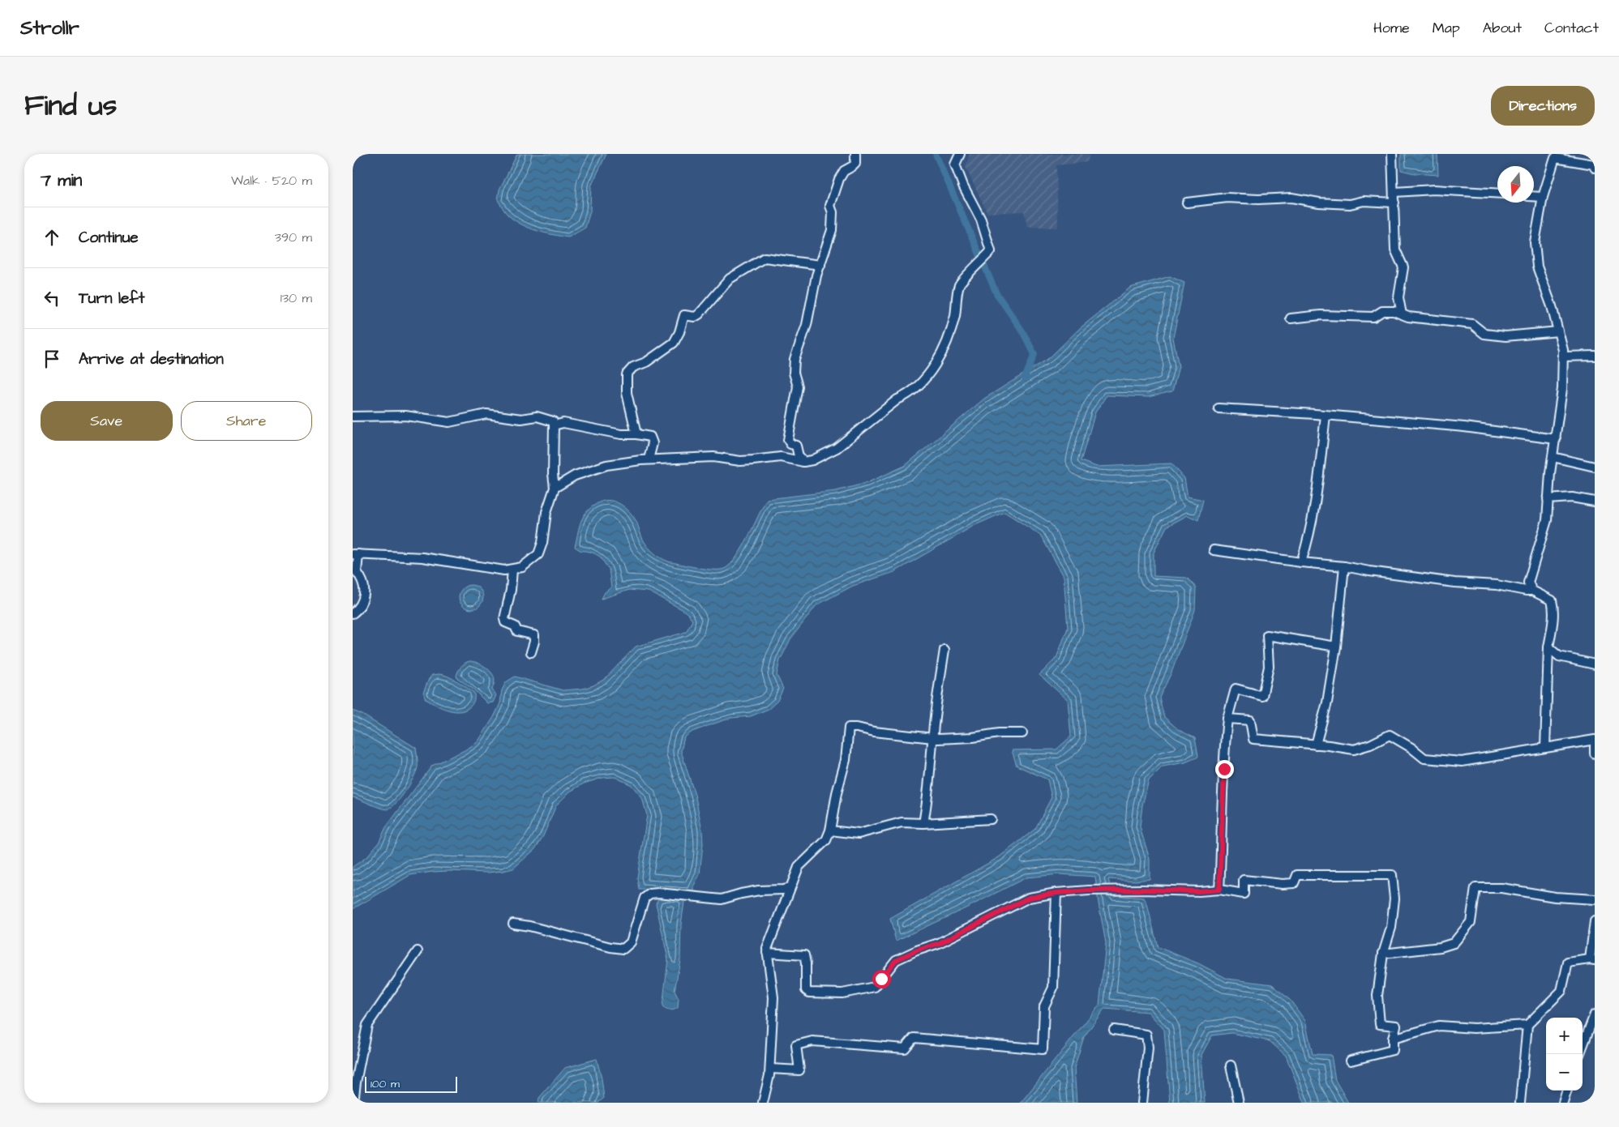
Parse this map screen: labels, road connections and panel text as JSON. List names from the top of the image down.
{
  "scale_bar": "100 m",
  "north": "bottom",
  "page": {
    "header": "Strollr",
    "nav": [
      "Home",
      "Map",
      "About",
      "Contact"
    ],
    "title": "Find us",
    "buttons": [
      "Directions",
      ["Save", "Share"]
    ],
    "heading": ["7 min", "Walk · 520 m"],
    "list": [
      ["Continue", "390 m"],
      ["Turn left", "130 m"],
      "Arrive at destination"
    ],
    "map_buttons": ["+", "−"],
    "scale": "100 m"
  }
}
